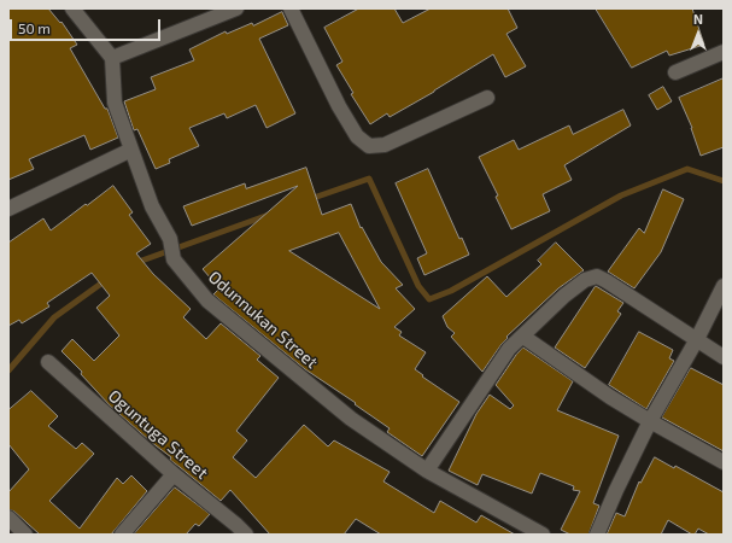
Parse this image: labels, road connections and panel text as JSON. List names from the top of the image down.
{
  "streets": {
    "street": ["Odunnukan Street", "Oguntuga Street"]
  },
  "scale_bar": "50 m",
  "north": "top"
}
